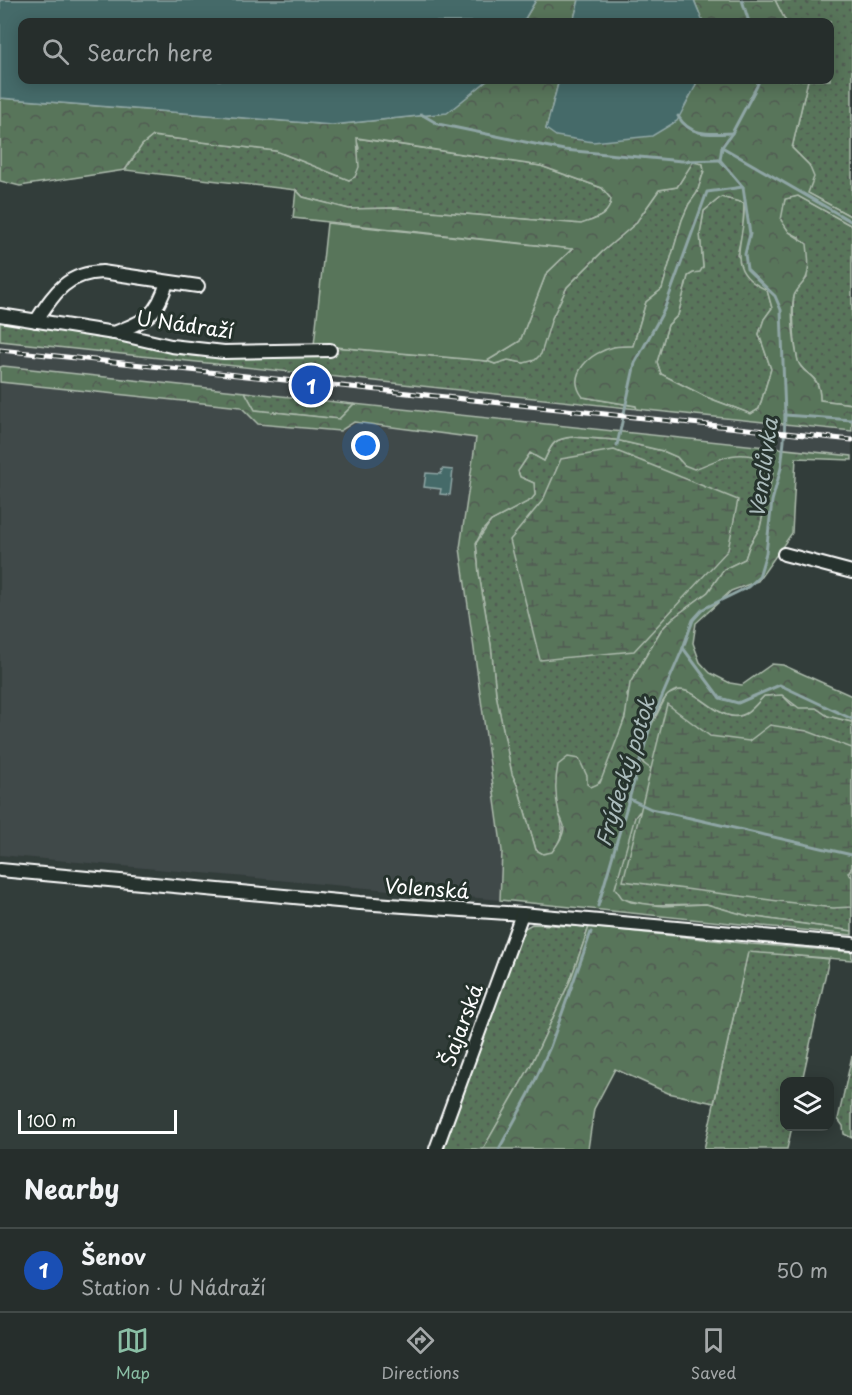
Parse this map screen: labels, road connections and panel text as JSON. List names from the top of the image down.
{
  "streets": {
    "street": ["U Nádraží", "Volenská", "Šajarská"]
  },
  "crossings": [
    ["Volenská", "Šajarská"]
  ],
  "water": ["Venclůvka", "Frýdecký potok"],
  "scale_bar": "100 m",
  "page": {
    "search": "Search here",
    "pins": "1",
    "scale": "100 m",
    "heading": "Nearby",
    "list": [
      {
        "mark": "1",
        "name": "Šenov",
        "note": "Station · U Nádraží",
        "value": "50 m"
      }
    ],
    "nav": ["Map", "Directions", "Saved"]
  }
}
